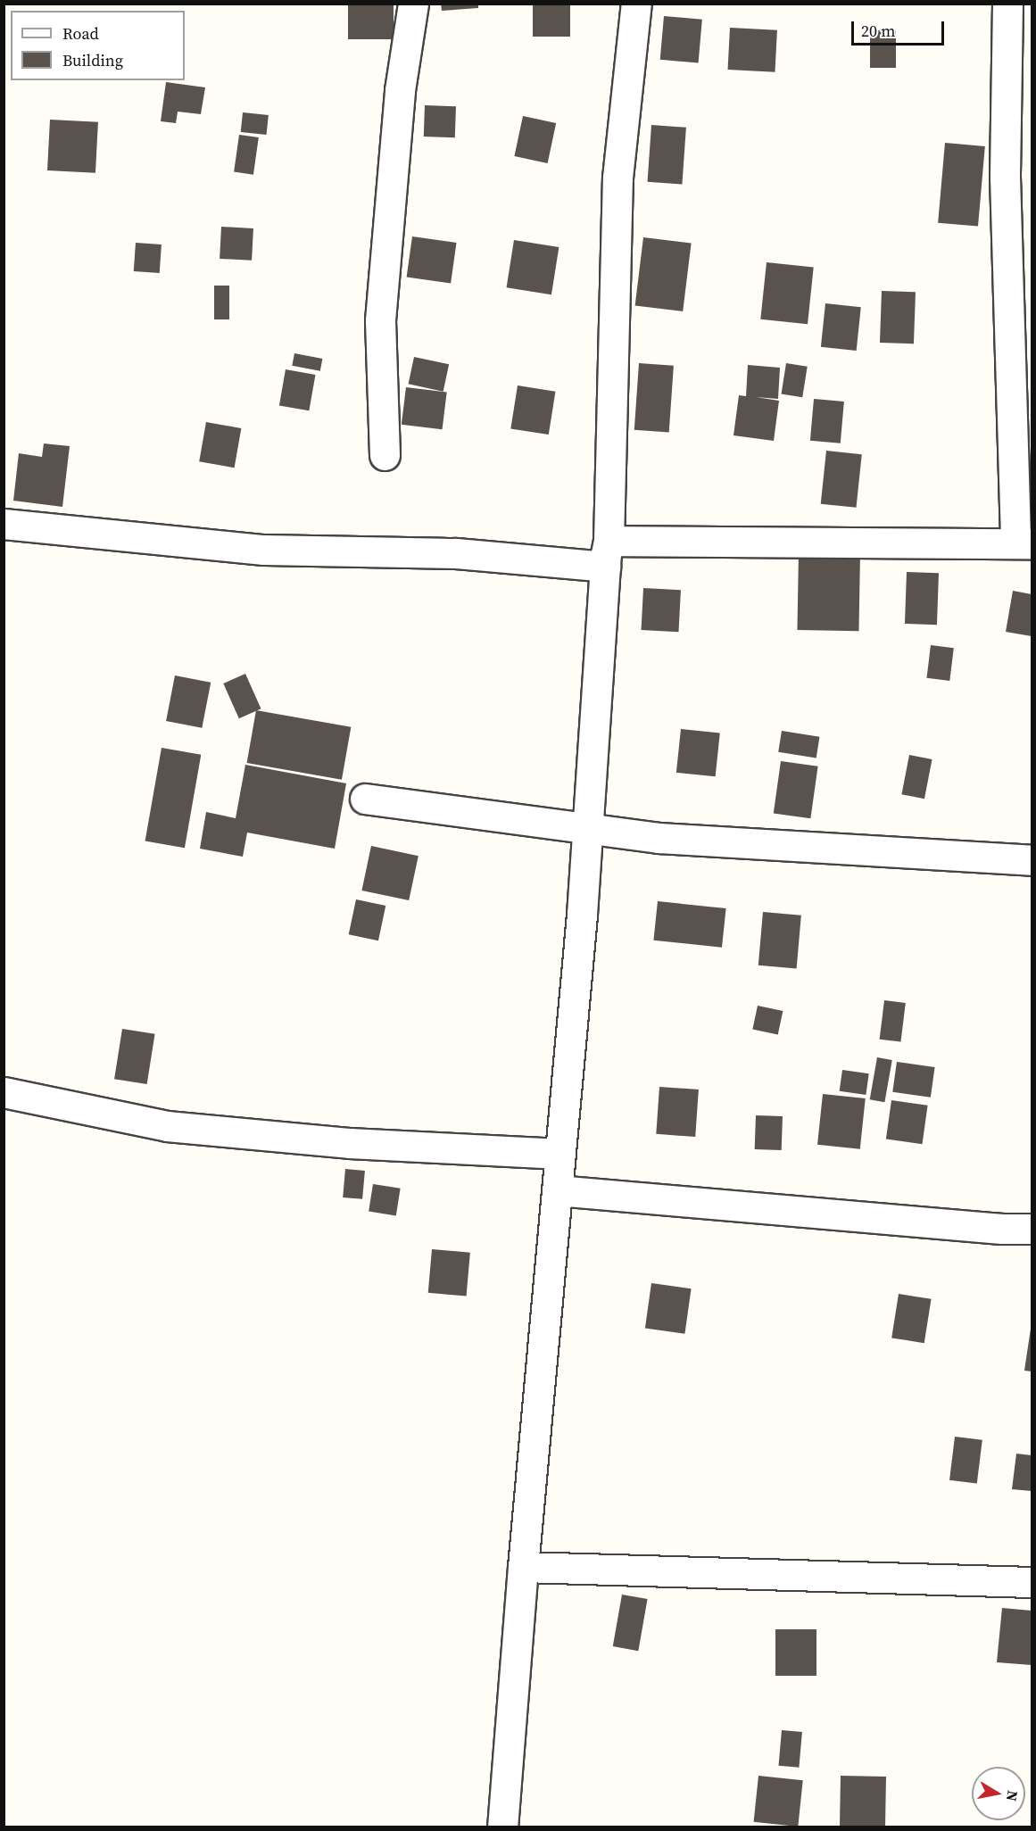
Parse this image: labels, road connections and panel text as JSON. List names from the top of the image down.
{
  "legend": ["Road", "Building"],
  "scale_bar": "20 m",
  "north": "right"
}
